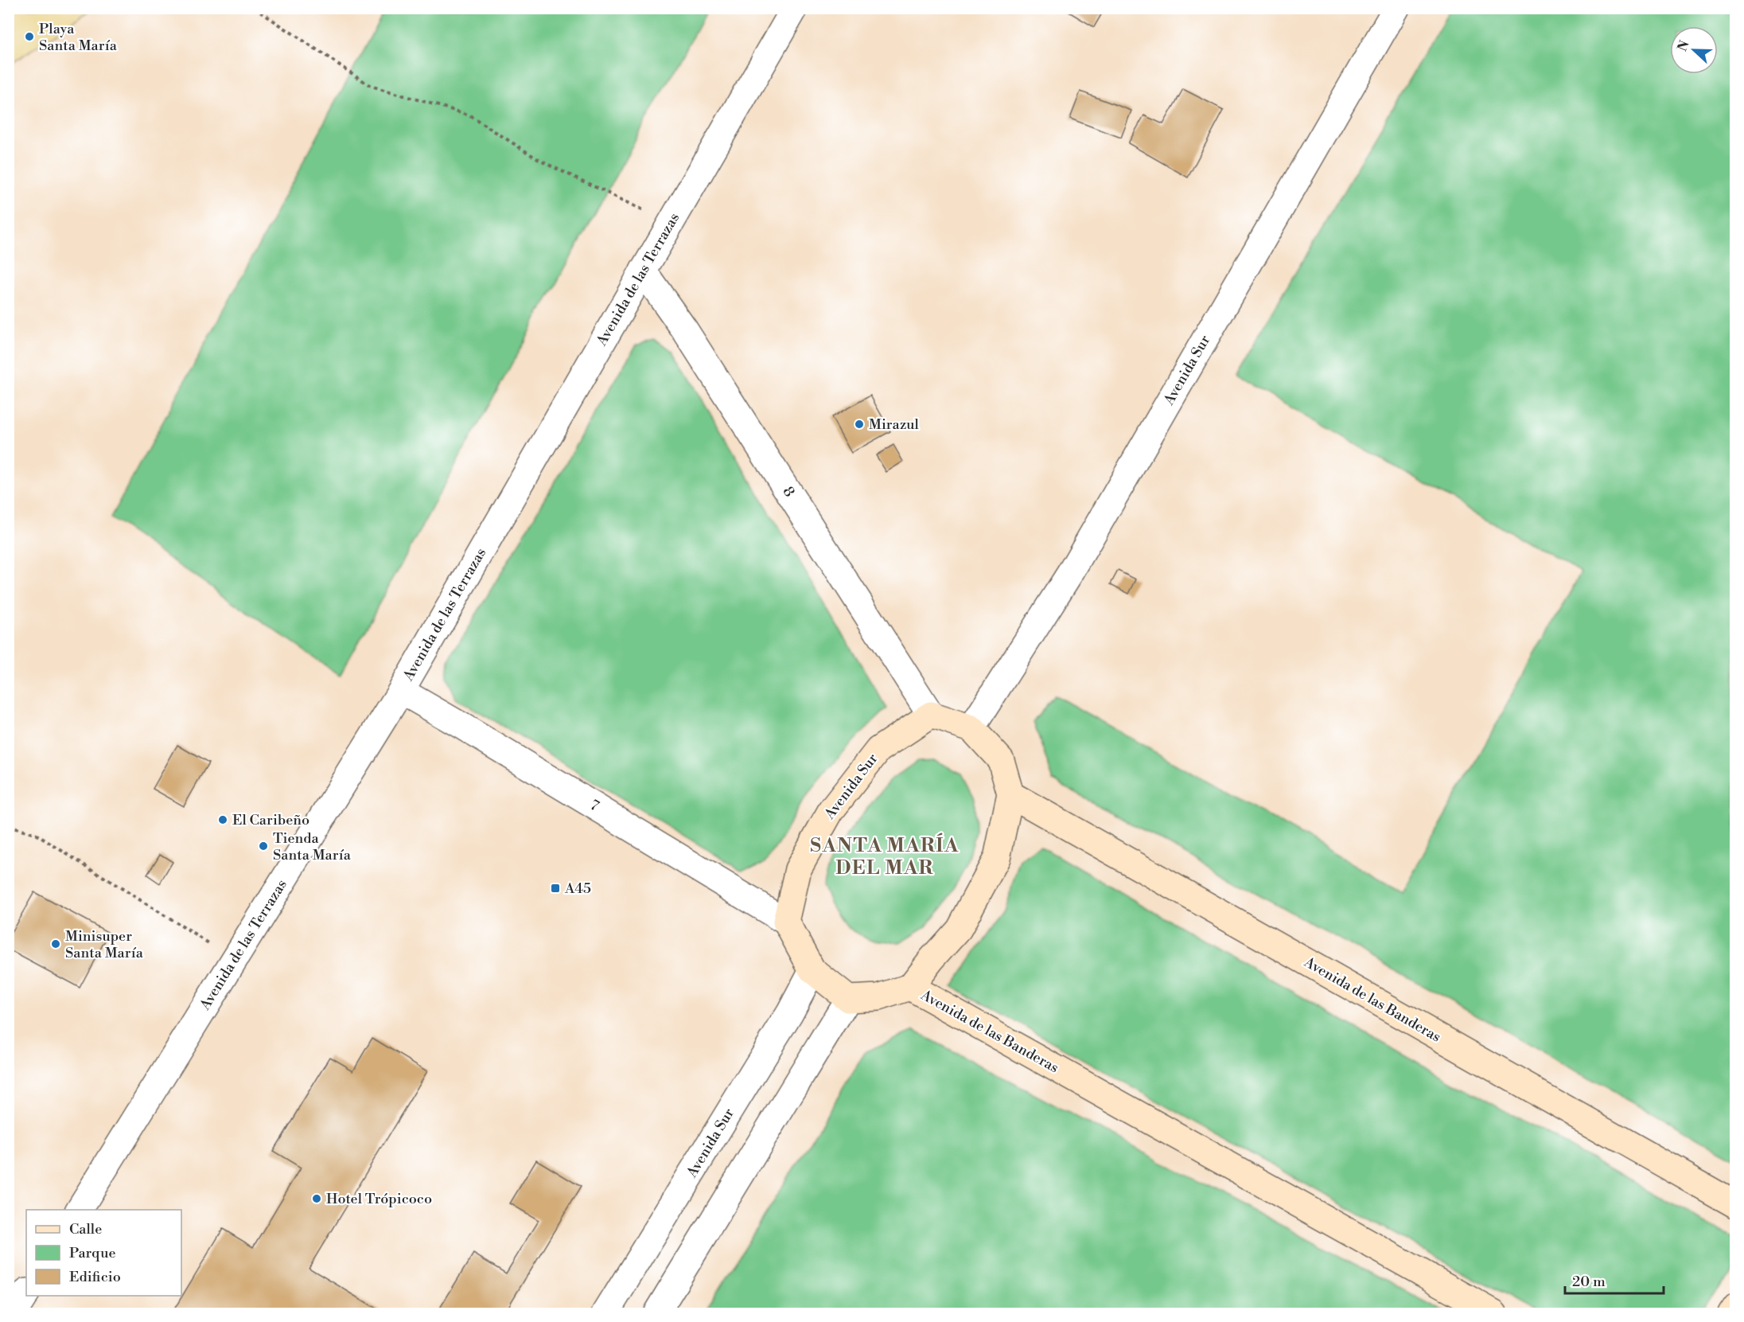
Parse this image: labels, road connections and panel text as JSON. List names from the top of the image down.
{
  "streets": {
    "main road": ["Avenida Sur", "Avenida de las Banderas"],
    "street": ["Avenida de las Terrazas", "8", "7"]
  },
  "crossings": [
    ["Avenida de las Terrazas", "8"],
    ["Avenida de las Terrazas", "7"],
    ["Avenida Sur", "8"],
    ["Avenida Sur", "7"]
  ],
  "districts": ["SANTA MARÍA DEL MAR"],
  "places": {
    "other": [
      "Playa Santa María",
      "Mirazul",
      "El Caribeño",
      "Tienda Santa María",
      "Minisuper Santa María",
      "Hotel Trópicoco"
    ],
    "transit": ["A45"]
  },
  "legend": ["Calle", "Parque", "Edificio"],
  "scale_bar": "20 m",
  "north": "left"
}
